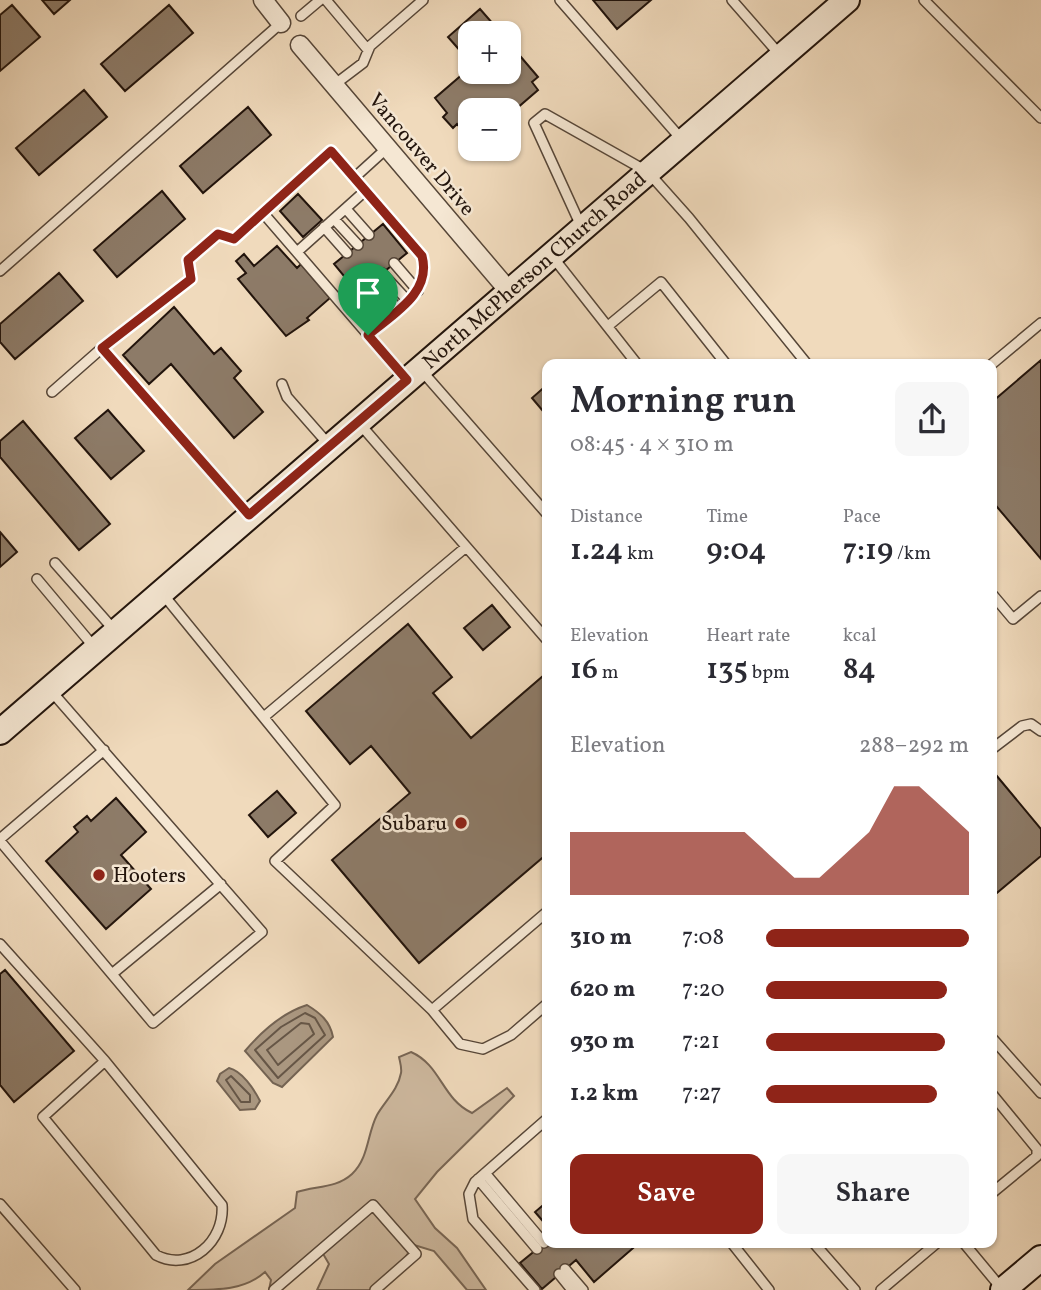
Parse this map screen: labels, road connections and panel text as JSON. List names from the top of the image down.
{
  "streets": {
    "main road": ["North McPherson Church Road"],
    "street": ["Vancouver Drive"]
  },
  "crossings": [
    ["Vancouver Drive", "North McPherson Church Road"]
  ],
  "places": ["Subaru", "Hooters"],
  "page": {
    "map_buttons": ["+", "−"],
    "heading": ["Morning run", "08:45 · 4 × 310 m"],
    "stats": [
      ["Distance", "1.24 km"],
      ["Time", "9:04"],
      ["Pace", "7:19 /km"],
      ["Elevation", "16 m"],
      ["Heart rate", "135 bpm"],
      ["kcal", "84"]
    ],
    "chart": ["Elevation", "288–292 m"],
    "list": [
      {
        "name": "310 m",
        "note": "7:08"
      },
      {
        "name": "620 m",
        "note": "7:20"
      },
      {
        "name": "930 m",
        "note": "7:21"
      },
      {
        "name": "1.2 km",
        "note": "7:27"
      }
    ],
    "buttons": ["Save", "Share"]
  }
}
